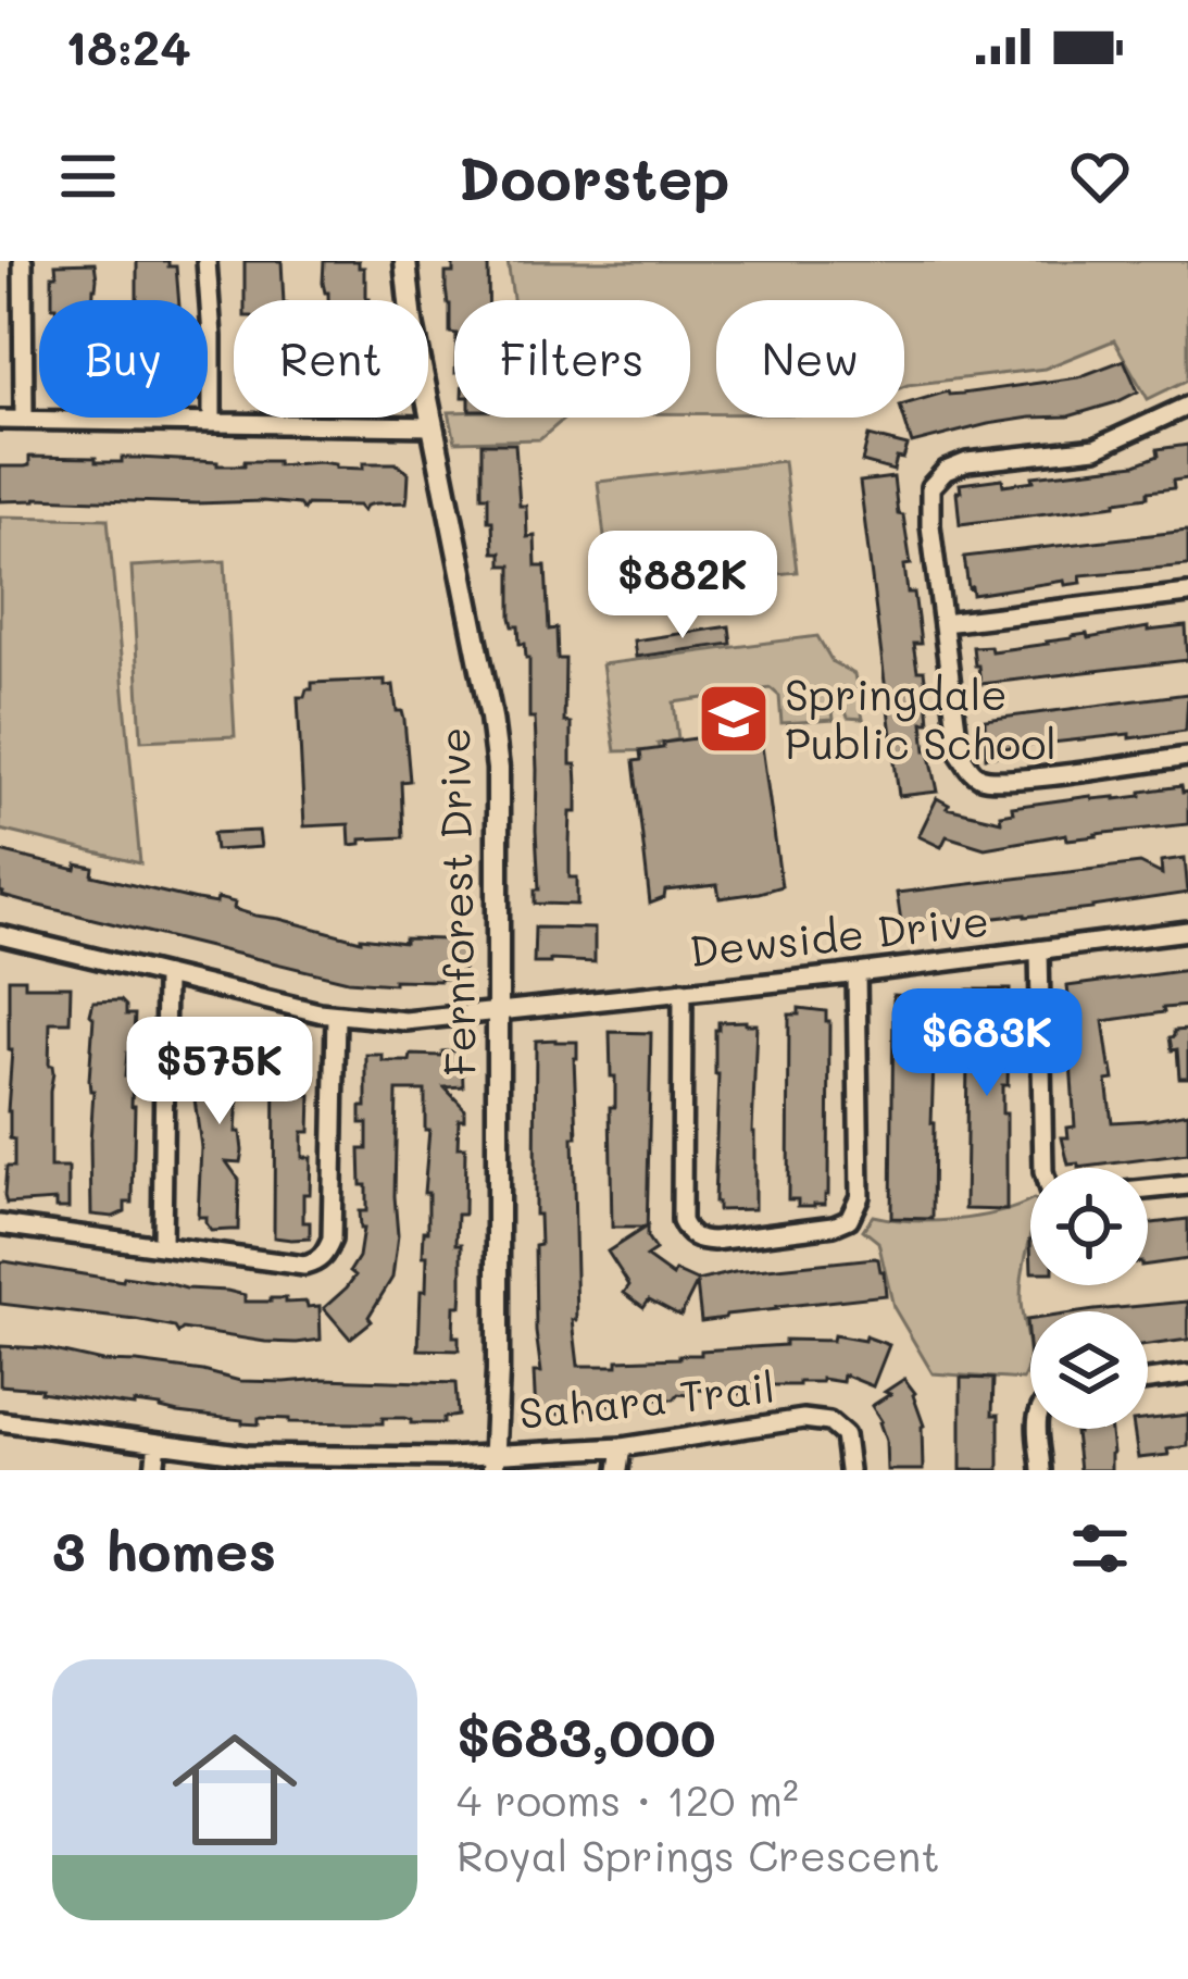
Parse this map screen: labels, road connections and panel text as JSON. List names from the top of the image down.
{
  "streets": {
    "street": ["Fernforest Drive", "Dewside Drive", "Sahara Trail"]
  },
  "crossings": [
    ["Fernforest Drive", "Dewside Drive"],
    ["Fernforest Drive", "Sahara Trail"]
  ],
  "places": {
    "school or university": ["Springdale Public School"]
  },
  "page": {
    "status": "18:24",
    "header": "Doorstep",
    "chip": [
      "Buy",
      "Rent",
      "Filters",
      "New"
    ],
    "price": ["$882K", "$683K", "$575K"],
    "heading": "3 homes",
    "list": [
      {
        "name": "$683,000",
        "note": "4 rooms · 120 m² · Royal Springs Crescent"
      }
    ]
  }
}
